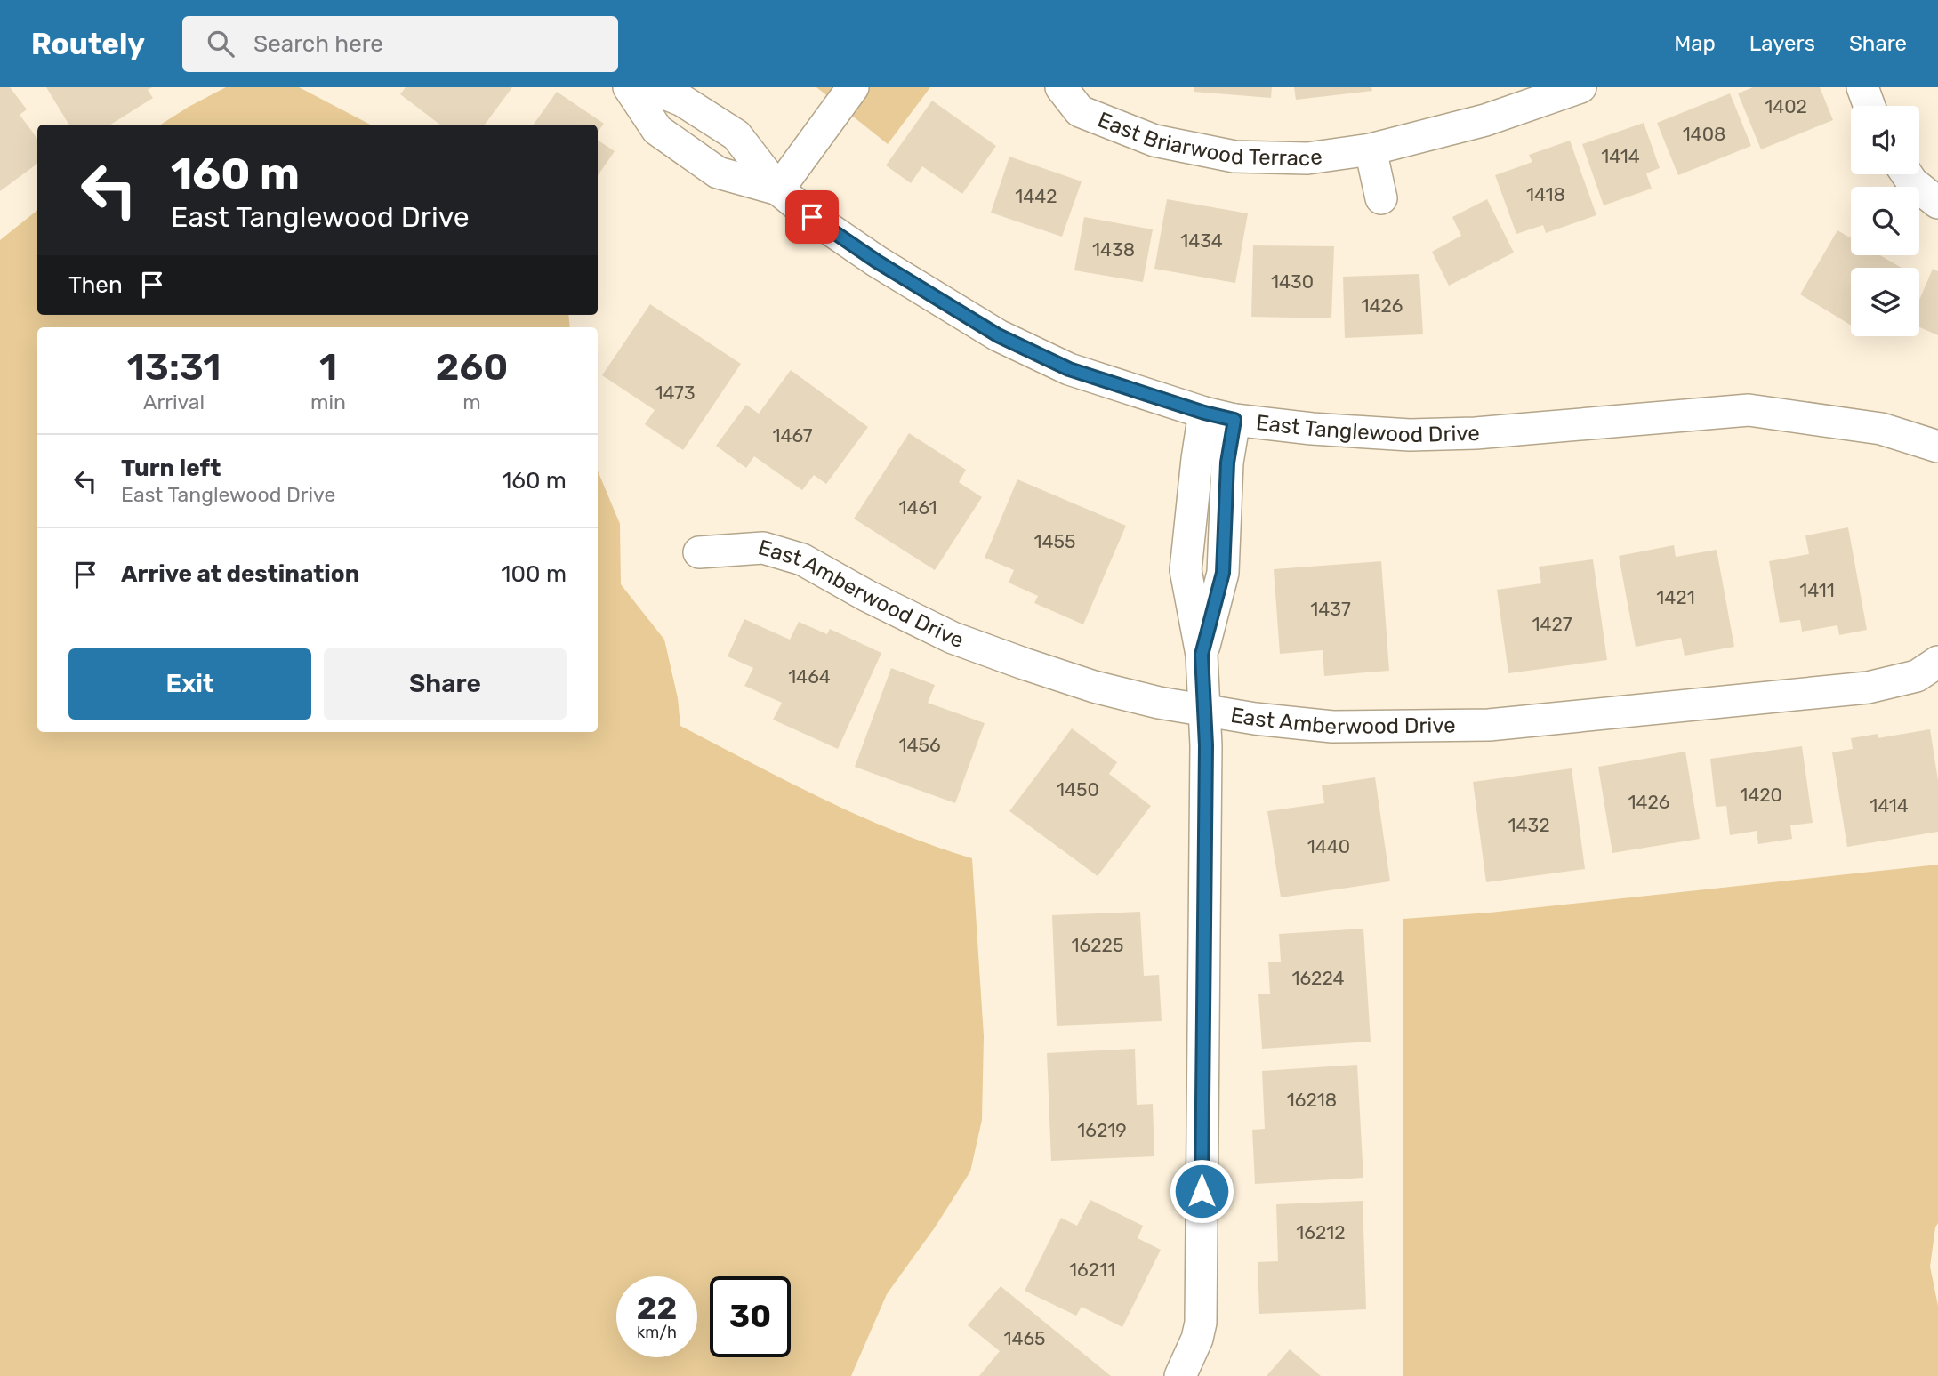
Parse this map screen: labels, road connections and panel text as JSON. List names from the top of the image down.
{
  "streets": {
    "street": ["East Briarwood Terrace", "East Tanglewood Drive", "East Amberwood Drive"]
  },
  "house_numbers": [
    "1402",
    "1408",
    "1414",
    "1418",
    "1442",
    "1434",
    "1438",
    "1430",
    "1426",
    "1473",
    "1467",
    "1461",
    "1455",
    "1411",
    "1421",
    "1437",
    "1427",
    "1464",
    "1456",
    "1450",
    "1420",
    "1426",
    "1414",
    "1432",
    "1440",
    "16225",
    "16224",
    "16218",
    "16219",
    "16212",
    "16211",
    "1465"
  ],
  "page": {
    "header": "Routely",
    "search": "Search here",
    "nav": ["Map", "Layers", "Share"],
    "turn": ["160 m", "East Tanglewood Drive"],
    "then": "Then",
    "eta": [
      "13:31",
      "Arrival",
      "1",
      "min",
      "260",
      "m"
    ],
    "list": [
      {
        "name": "Turn left",
        "note": "East Tanglewood Drive",
        "value": "160 m"
      },
      {
        "name": "Arrive at destination",
        "value": "100 m"
      }
    ],
    "buttons": ["Exit", "Share"],
    "speed": "22 km/h",
    "limit": "30"
  }
}
